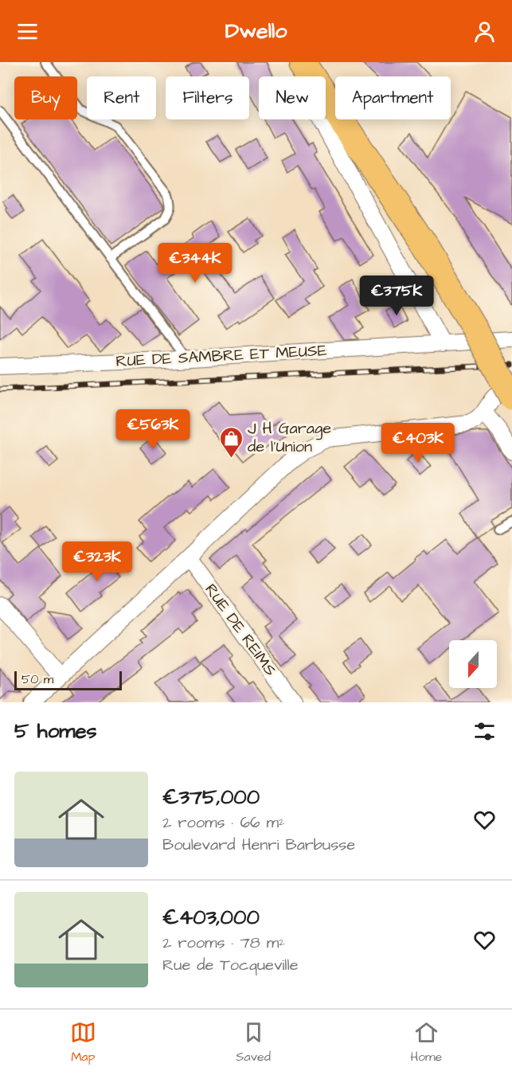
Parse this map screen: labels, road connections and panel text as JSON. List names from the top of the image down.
{
  "streets": {
    "street": ["RUE DE SAMBRE ET MEUSE", "RUE DE REIMS"]
  },
  "places": {
    "shop": ["J H Garage de l'Union"]
  },
  "scale_bar": "50 m",
  "north": "bottom",
  "page": {
    "header": "Dwello",
    "chip": [
      "Buy",
      "Rent",
      "Filters",
      "New",
      "Apartment"
    ],
    "price": [
      "€344K",
      "€375K",
      "€563K",
      "€403K",
      "€323K"
    ],
    "scale": "50 m",
    "heading": "5 homes",
    "list": [
      {
        "name": "€375,000",
        "note": "2 rooms · 66 m² · Boulevard Henri Barbusse"
      },
      {
        "name": "€403,000",
        "note": "2 rooms · 78 m² · Rue de Tocqueville"
      }
    ],
    "tabs": ["Map", "Saved", "Home"]
  }
}
